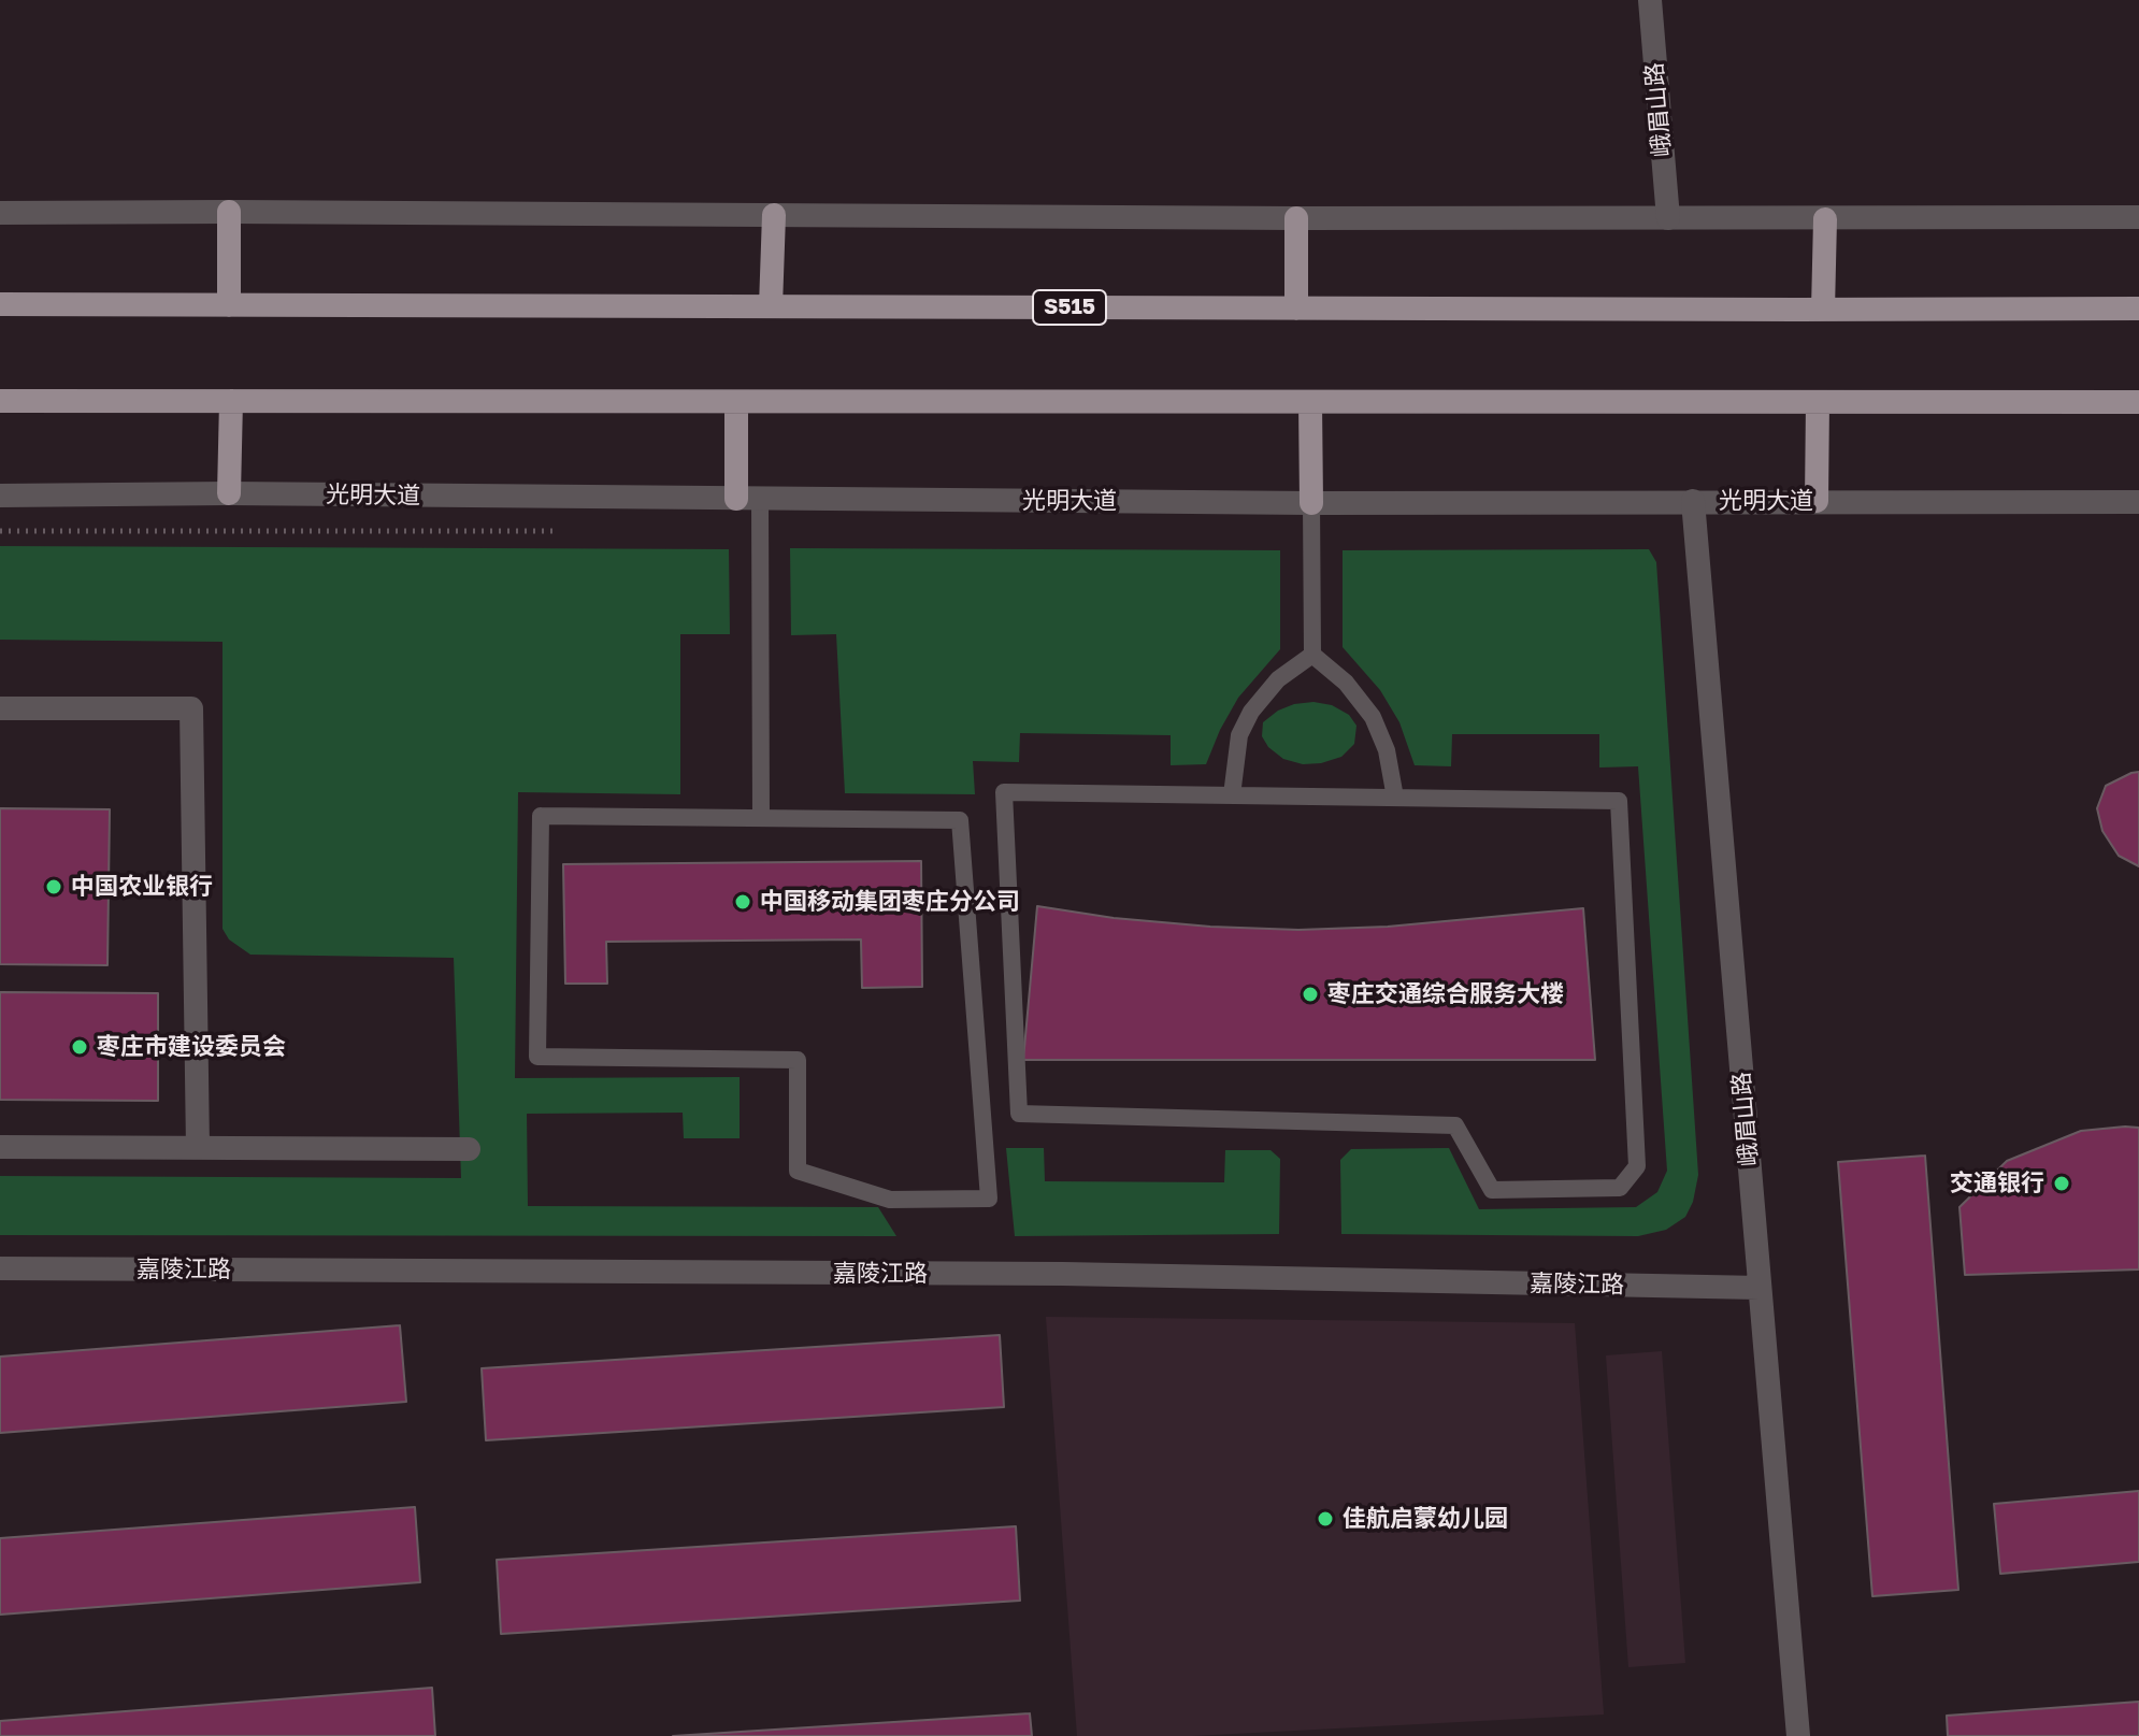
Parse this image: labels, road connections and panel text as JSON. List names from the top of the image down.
{
  "streets": {
    "main road": ["S515"],
    "street": ["峨眉山路", "光明大道", "嘉陵江路"]
  },
  "crossings": [
    ["峨眉山路", "光明大道"],
    ["峨眉山路", "嘉陵江路"]
  ],
  "places": [
    "中国农业银行",
    "中国移动集团枣庄分公司",
    "枣庄交通综合服务大楼",
    "枣庄市建设委员会",
    "交通银行",
    "佳航启蒙幼儿园"
  ]
}
